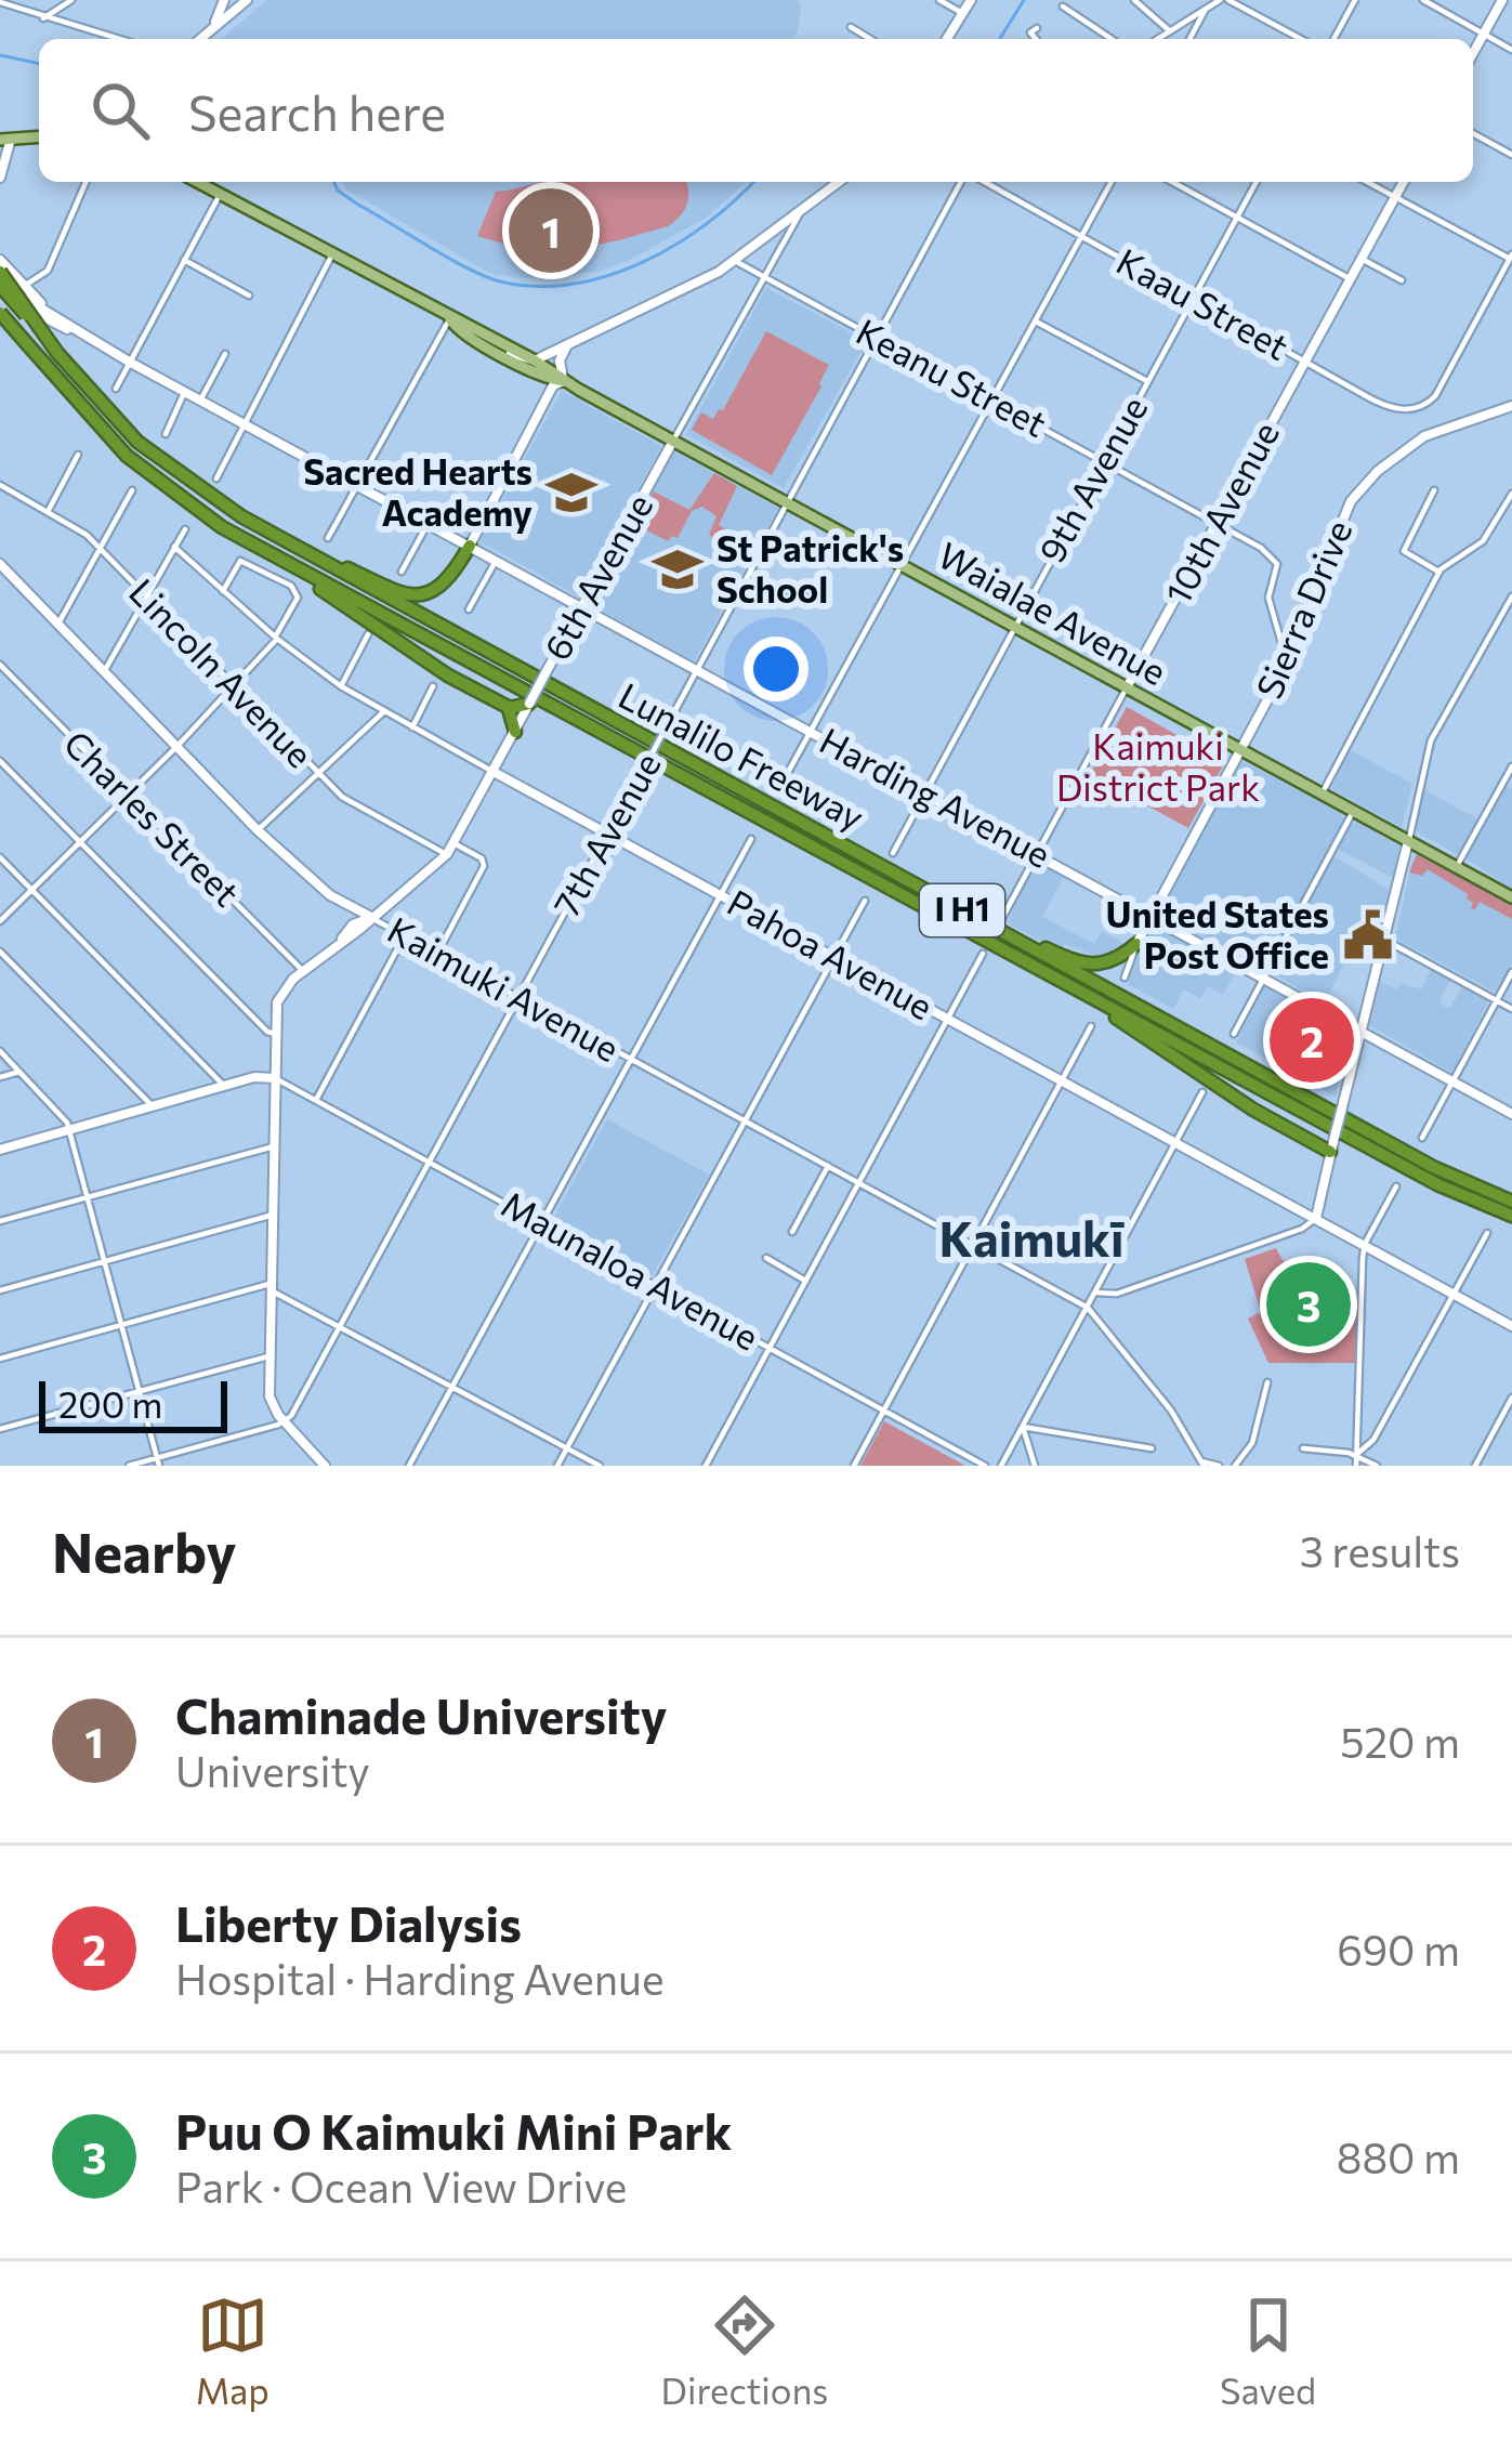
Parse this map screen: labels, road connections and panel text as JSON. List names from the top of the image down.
{
  "streets": {
    "highway": ["Lunalilo Freeway", "I H1"],
    "main road": ["Waialae Avenue"],
    "street": [
      "Kaau Street",
      "Keanu Street",
      "9th Avenue",
      "10th Avenue",
      "6th Avenue",
      "Sierra Drive",
      "Lincoln Avenue",
      "Harding Avenue",
      "Charles Street",
      "7th Avenue",
      "Pahoa Avenue",
      "Kaimuki Avenue",
      "Maunaloa Avenue"
    ]
  },
  "crossings": [
    ["Kaau Street", "9th Avenue"],
    ["Kaau Street", "10th Avenue"],
    ["Keanu Street", "9th Avenue"],
    ["Keanu Street", "10th Avenue"],
    ["Keanu Street", "6th Avenue"],
    ["Keanu Street", "Sierra Drive"],
    ["Keanu Street", "7th Avenue"],
    ["9th Avenue", "Waialae Avenue"],
    ["9th Avenue", "Harding Avenue"],
    ["10th Avenue", "Waialae Avenue"],
    ["10th Avenue", "Harding Avenue"],
    ["6th Avenue", "Waialae Avenue"],
    ["6th Avenue", "Lincoln Avenue"],
    ["6th Avenue", "Harding Avenue"],
    ["6th Avenue", "Charles Street"],
    ["6th Avenue", "7th Avenue"],
    ["6th Avenue", "Pahoa Avenue"],
    ["6th Avenue", "Kaimuki Avenue"],
    ["6th Avenue", "Maunaloa Avenue"],
    ["Sierra Drive", "Waialae Avenue"],
    ["Sierra Drive", "Harding Avenue"],
    ["Waialae Avenue", "7th Avenue"],
    ["Lunalilo Freeway", "Harding Avenue"],
    ["Harding Avenue", "7th Avenue"],
    ["7th Avenue", "Pahoa Avenue"],
    ["7th Avenue", "Kaimuki Avenue"],
    ["7th Avenue", "Maunaloa Avenue"]
  ],
  "districts": ["Kaimukī"],
  "parks": ["Kaimuki District Park"],
  "places": {
    "school or university": ["Sacred Hearts Academy", "St Patrick's School"],
    "public building": ["United States Post Office"]
  },
  "scale_bar": "200 m",
  "page": {
    "search": "Search here",
    "pins": ["1", "2", "3"],
    "scale": "200 m",
    "heading": ["Nearby", "3 results"],
    "list": [
      {
        "mark": "1",
        "name": "Chaminade University",
        "note": "University",
        "value": "520 m"
      },
      {
        "mark": "2",
        "name": "Liberty Dialysis",
        "note": "Hospital · Harding Avenue",
        "value": "690 m"
      },
      {
        "mark": "3",
        "name": "Puu O Kaimuki Mini Park",
        "note": "Park · Ocean View Drive",
        "value": "880 m"
      }
    ],
    "nav": ["Map", "Directions", "Saved"]
  }
}
